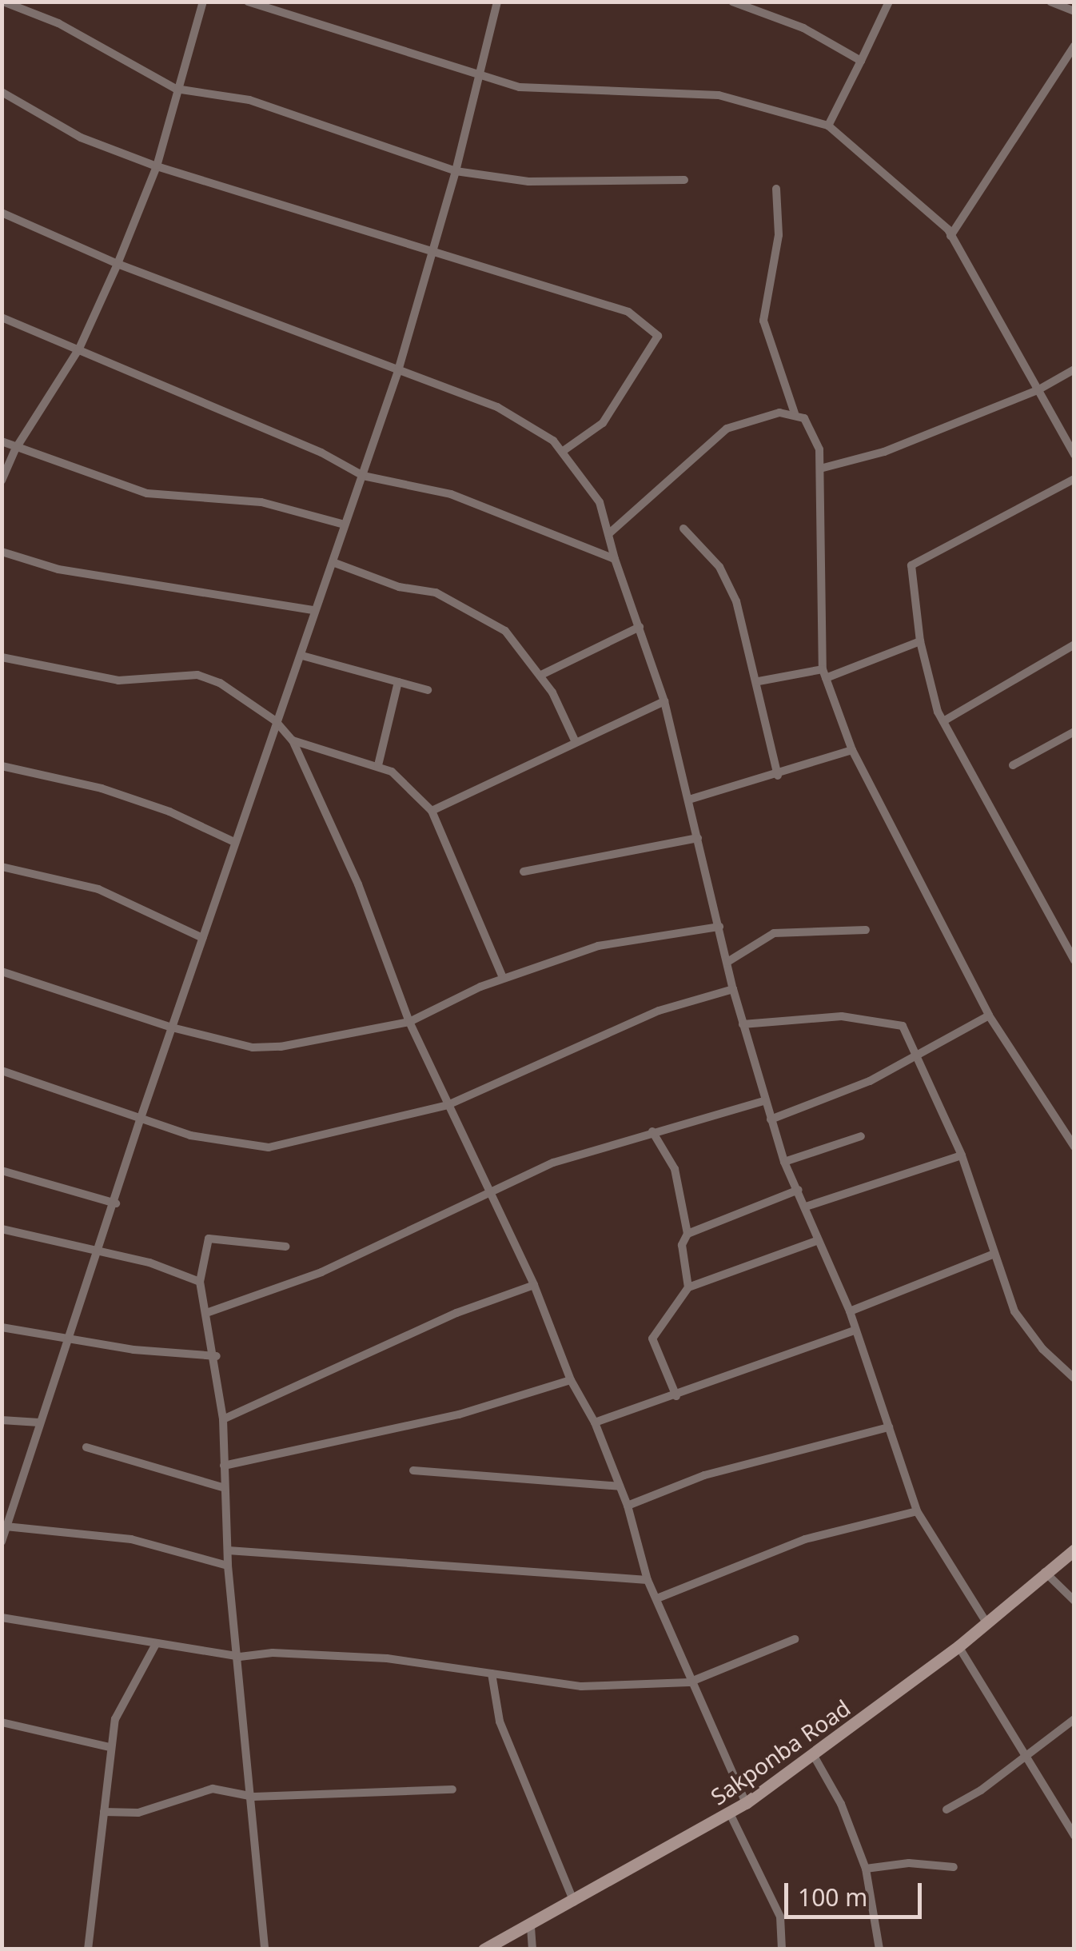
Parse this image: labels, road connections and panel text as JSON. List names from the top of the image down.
{
  "streets": {
    "main road": ["Sakponba Road"]
  },
  "scale_bar": "100 m"
}
